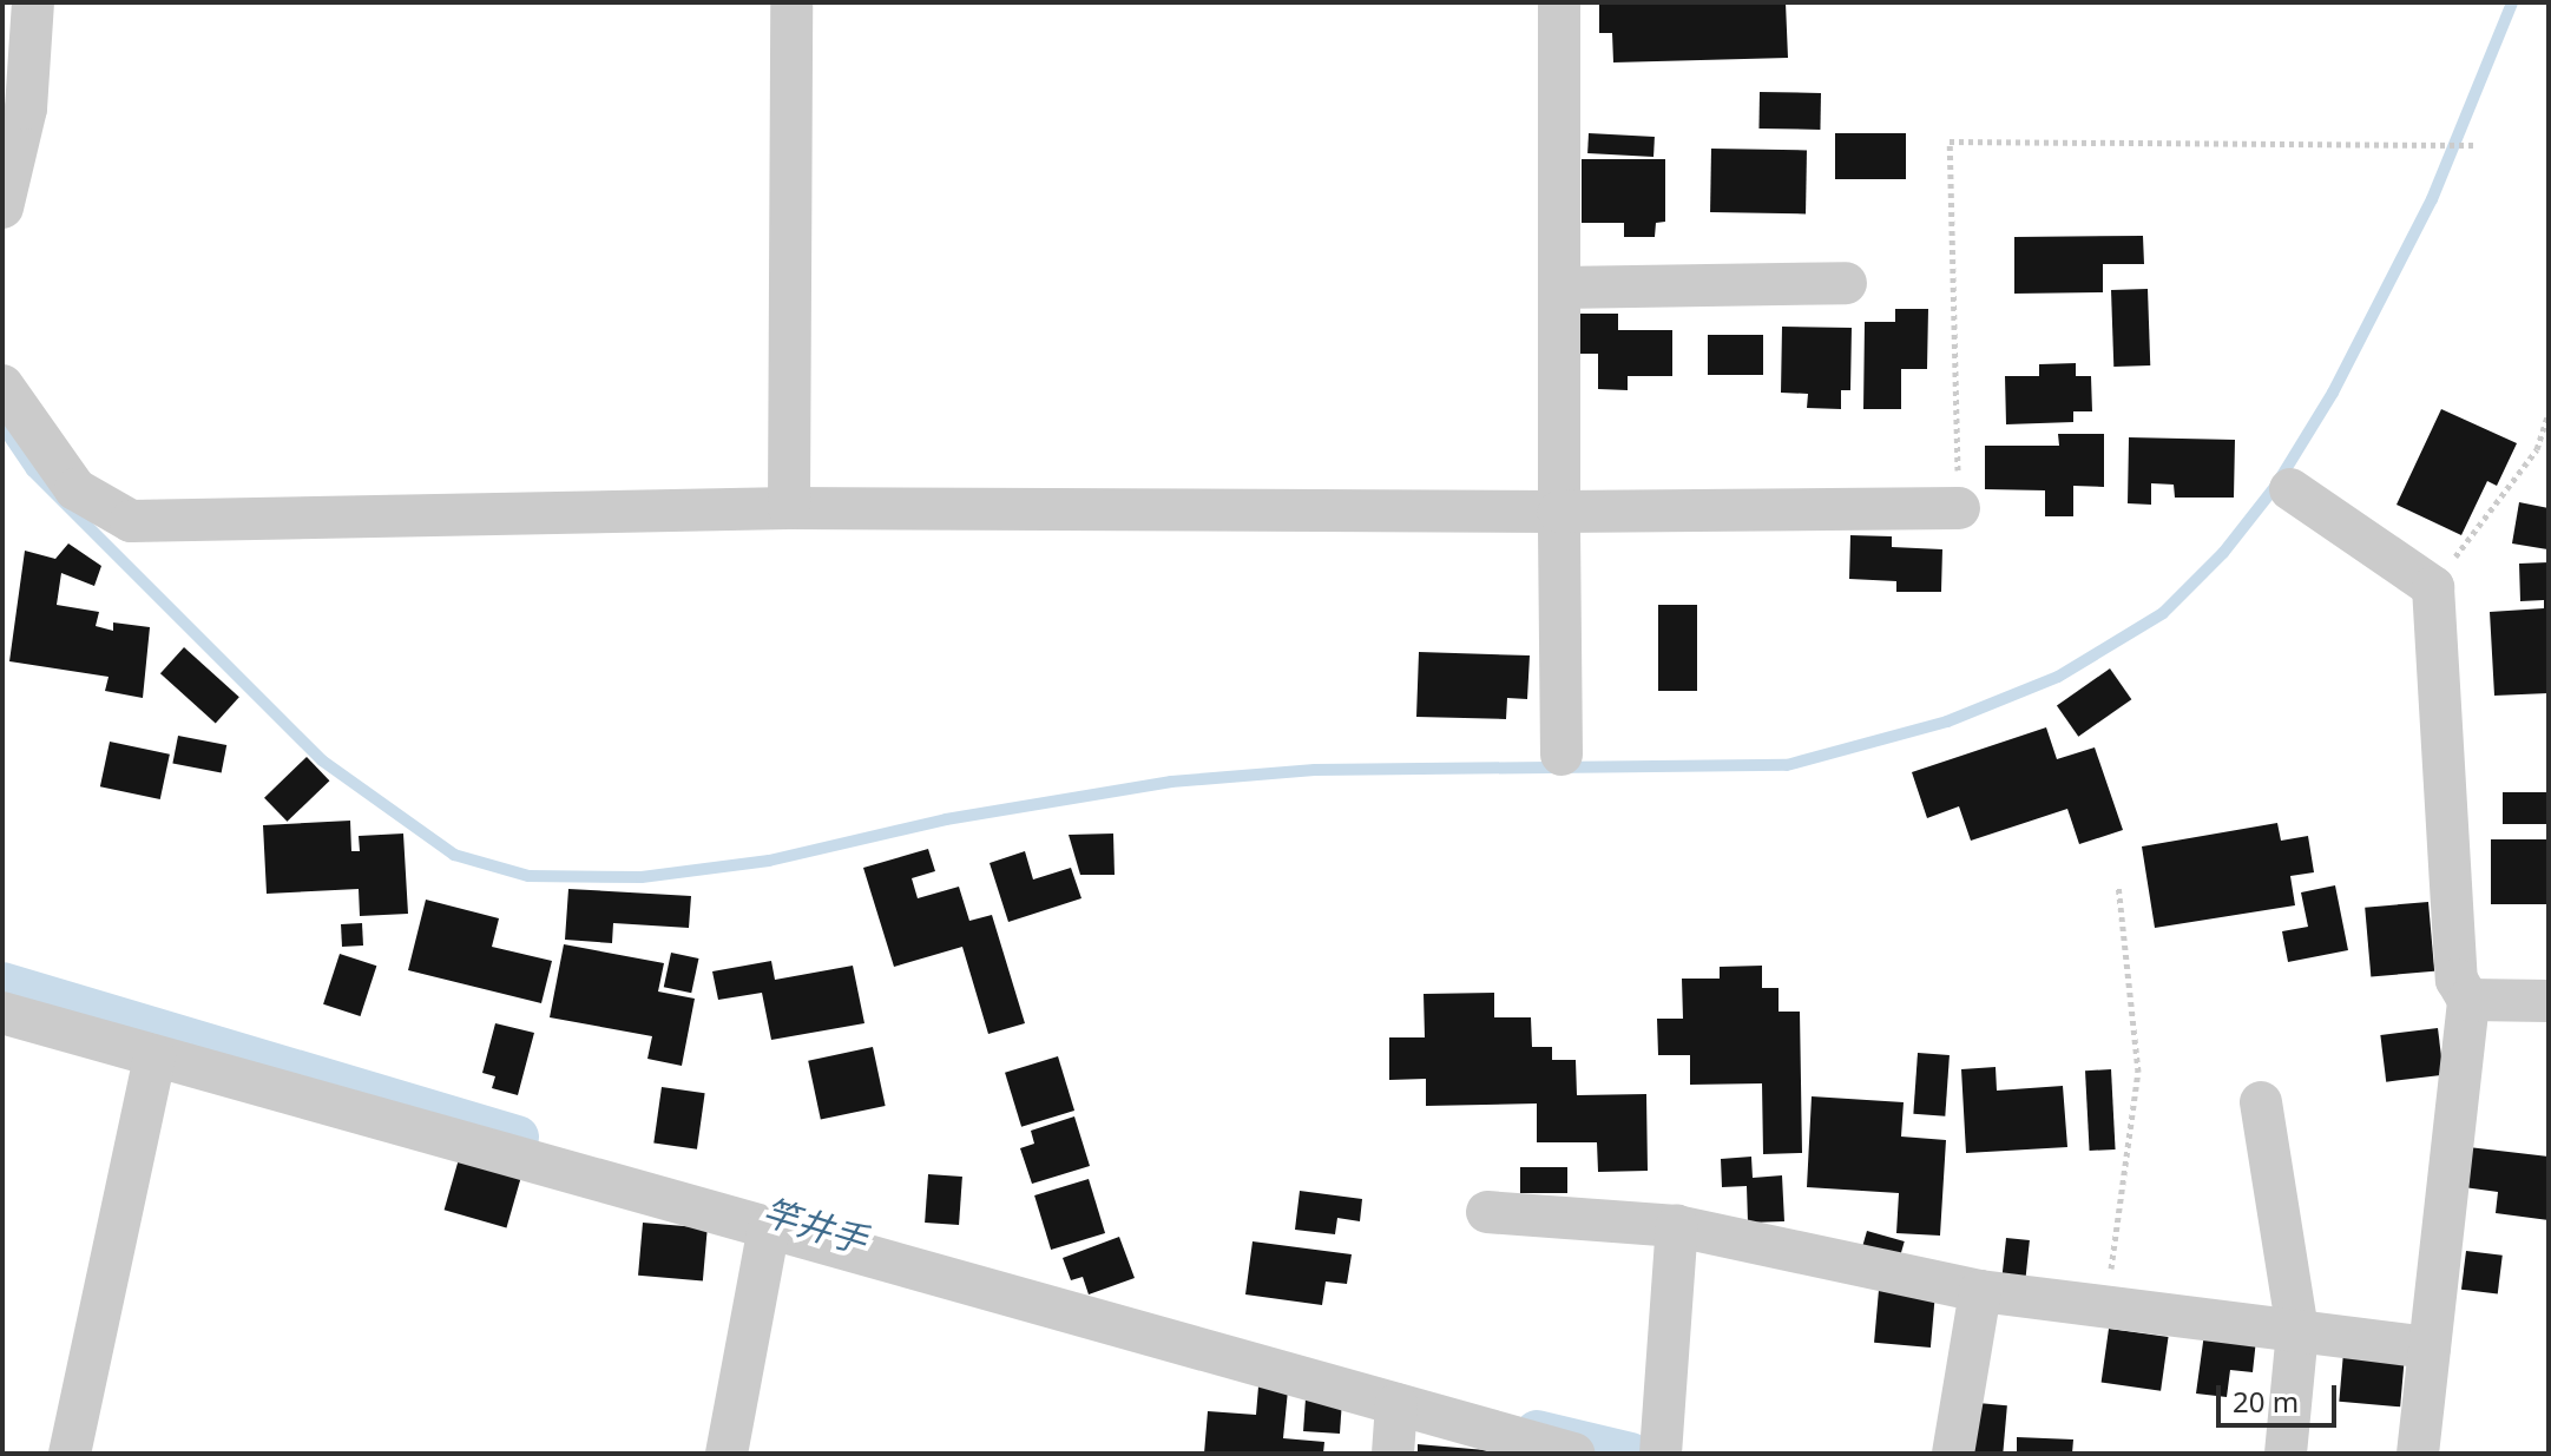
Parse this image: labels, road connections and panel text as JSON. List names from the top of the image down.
{
  "water": ["竿井手"],
  "scale_bar": "20 m"
}
